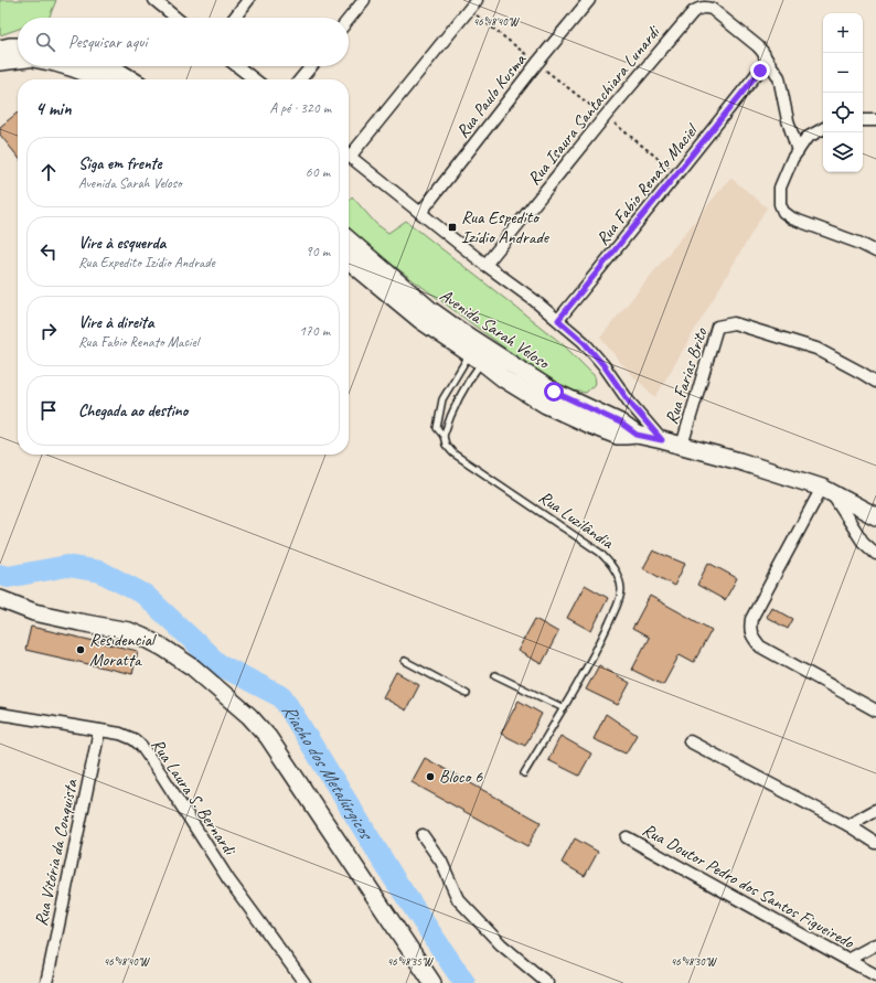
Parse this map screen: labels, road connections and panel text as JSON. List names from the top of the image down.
{
  "streets": {
    "main road": ["Avenida Sarah Veloso"],
    "street": [
      "Rua Paulo Kusma",
      "Rua Isaura Santachiara Lunardi",
      "Rua Fabio Renato Maciel",
      "Rua Farias Brito",
      "Rua Laura S. Bernardi",
      "Rua Vitória da Conquista",
      "Rua Doutor Pedro dos Santos Figueiredo"
    ],
    "lane": ["Rua Luzilândia"]
  },
  "crossings": [
    ["Rua Isaura Santachiara Lunardi", "Rua Fabio Renato Maciel"],
    ["Avenida Sarah Veloso", "Rua Farias Brito"],
    ["Avenida Sarah Veloso", "Rua Luzilândia"],
    ["Rua Laura S. Bernardi", "Rua Vitória da Conquista"]
  ],
  "water": ["Riacho dos Metalúrgicos"],
  "places": {
    "transit": ["Rua Espedito Izídio Andrade"],
    "other": ["Residencial Moratta", "Bloco 6"]
  },
  "page": {
    "map_buttons": ["+", "−"],
    "search": "Pesquisar aqui",
    "heading": ["4 min", "A pé · 320 m"],
    "list": [
      ["Siga em frente", "Avenida Sarah Veloso", "60 m"],
      ["Vire à esquerda", "Rua Expedito Izídio Andrade", "90 m"],
      ["Vire à direita", "Rua Fabio Renato Maciel", "170 m"],
      "Chegada ao destino"
    ]
  },
  "coordinates": ["46°48'40\"W", "46°48'35\"W", "46°48'30\"W"]
}
